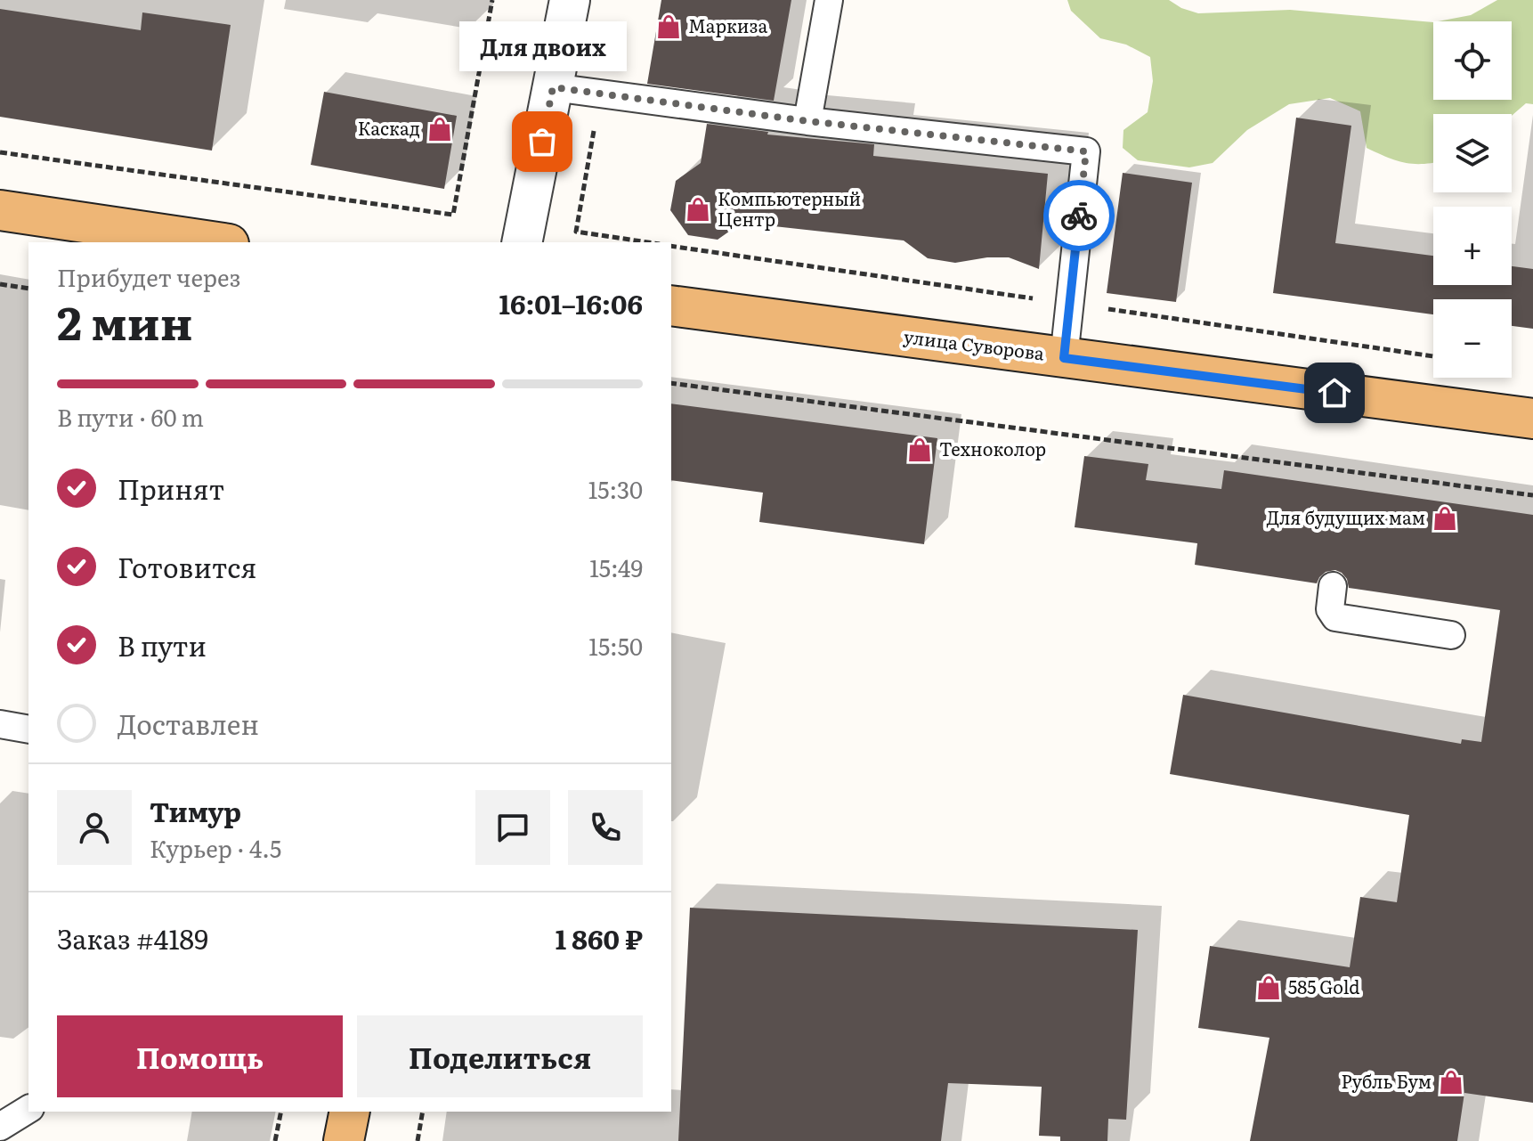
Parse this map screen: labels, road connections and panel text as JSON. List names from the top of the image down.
{
  "streets": {
    "main road": ["улица Суворова"]
  },
  "places": {
    "shop": [
      "Маркиза",
      "Каскад",
      "Компьютерный Центр",
      "Техноколор",
      "Для будущих мам",
      "585 Gold",
      "Рубль Бум"
    ],
    "other": ["Для двоих"]
  },
  "page": {
    "map_buttons": ["+", "−"],
    "bubble": "Для двоих",
    "heading": ["2 мин", "Прибудет через", "16:01–16:06"],
    "panel": [
      "Тимур",
      "Курьер · 4.5",
      "Заказ #4189",
      "1 860 ₽"
    ],
    "bar": "В пути · 60 m",
    "list": [
      ["Принят", "15:30"],
      ["Готовится", "15:49"],
      ["В пути", "15:50"],
      "Доставлен"
    ],
    "buttons": ["Помощь", "Поделиться"]
  }
}
